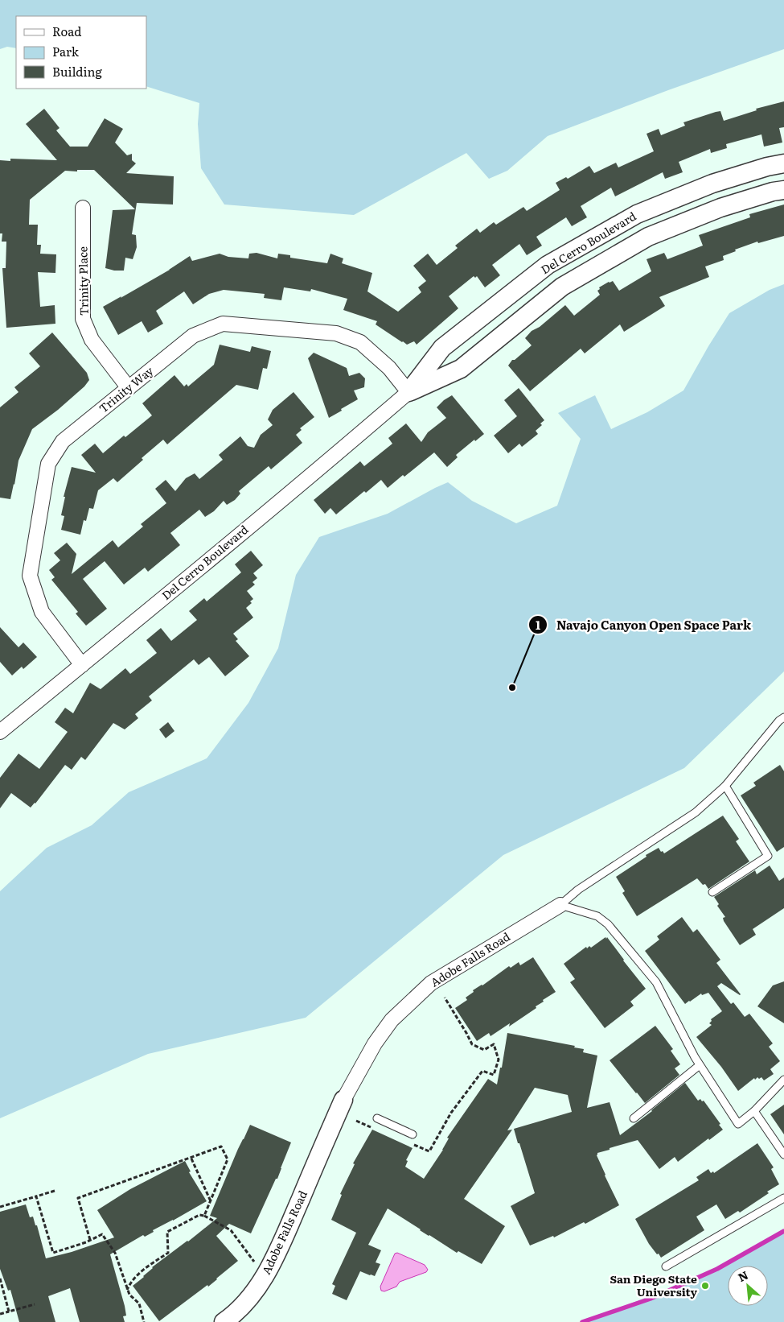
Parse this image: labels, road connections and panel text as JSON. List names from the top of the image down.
{
  "streets": {
    "street": [
      "Del Cerro Boulevard",
      "Trinity Place",
      "Trinity Way",
      "Adobe Falls Road"
    ]
  },
  "crossings": [
    ["Del Cerro Boulevard", "Trinity Way"],
    ["Trinity Place", "Trinity Way"]
  ],
  "places": ["Navajo Canyon Open Space Park", "San Diego State University"],
  "legend": ["Road", "Park", "Building"],
  "north": "top left"
}
